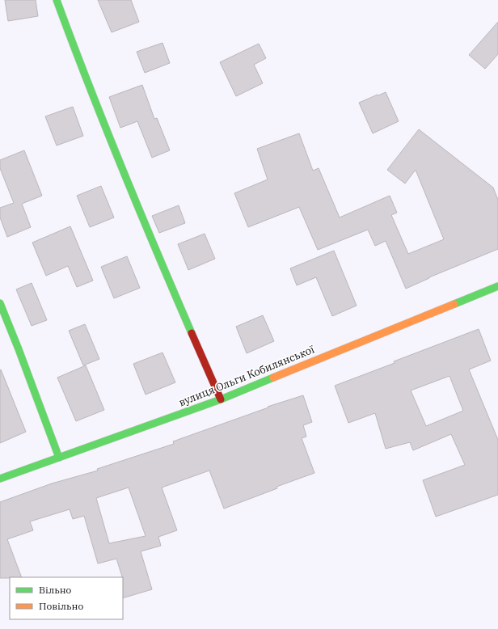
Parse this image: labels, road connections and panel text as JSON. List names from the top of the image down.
{
  "streets": {
    "street": ["вулиця Ольги Кобилянської"]
  },
  "legend": ["Вільно", "Повільно"]
}
